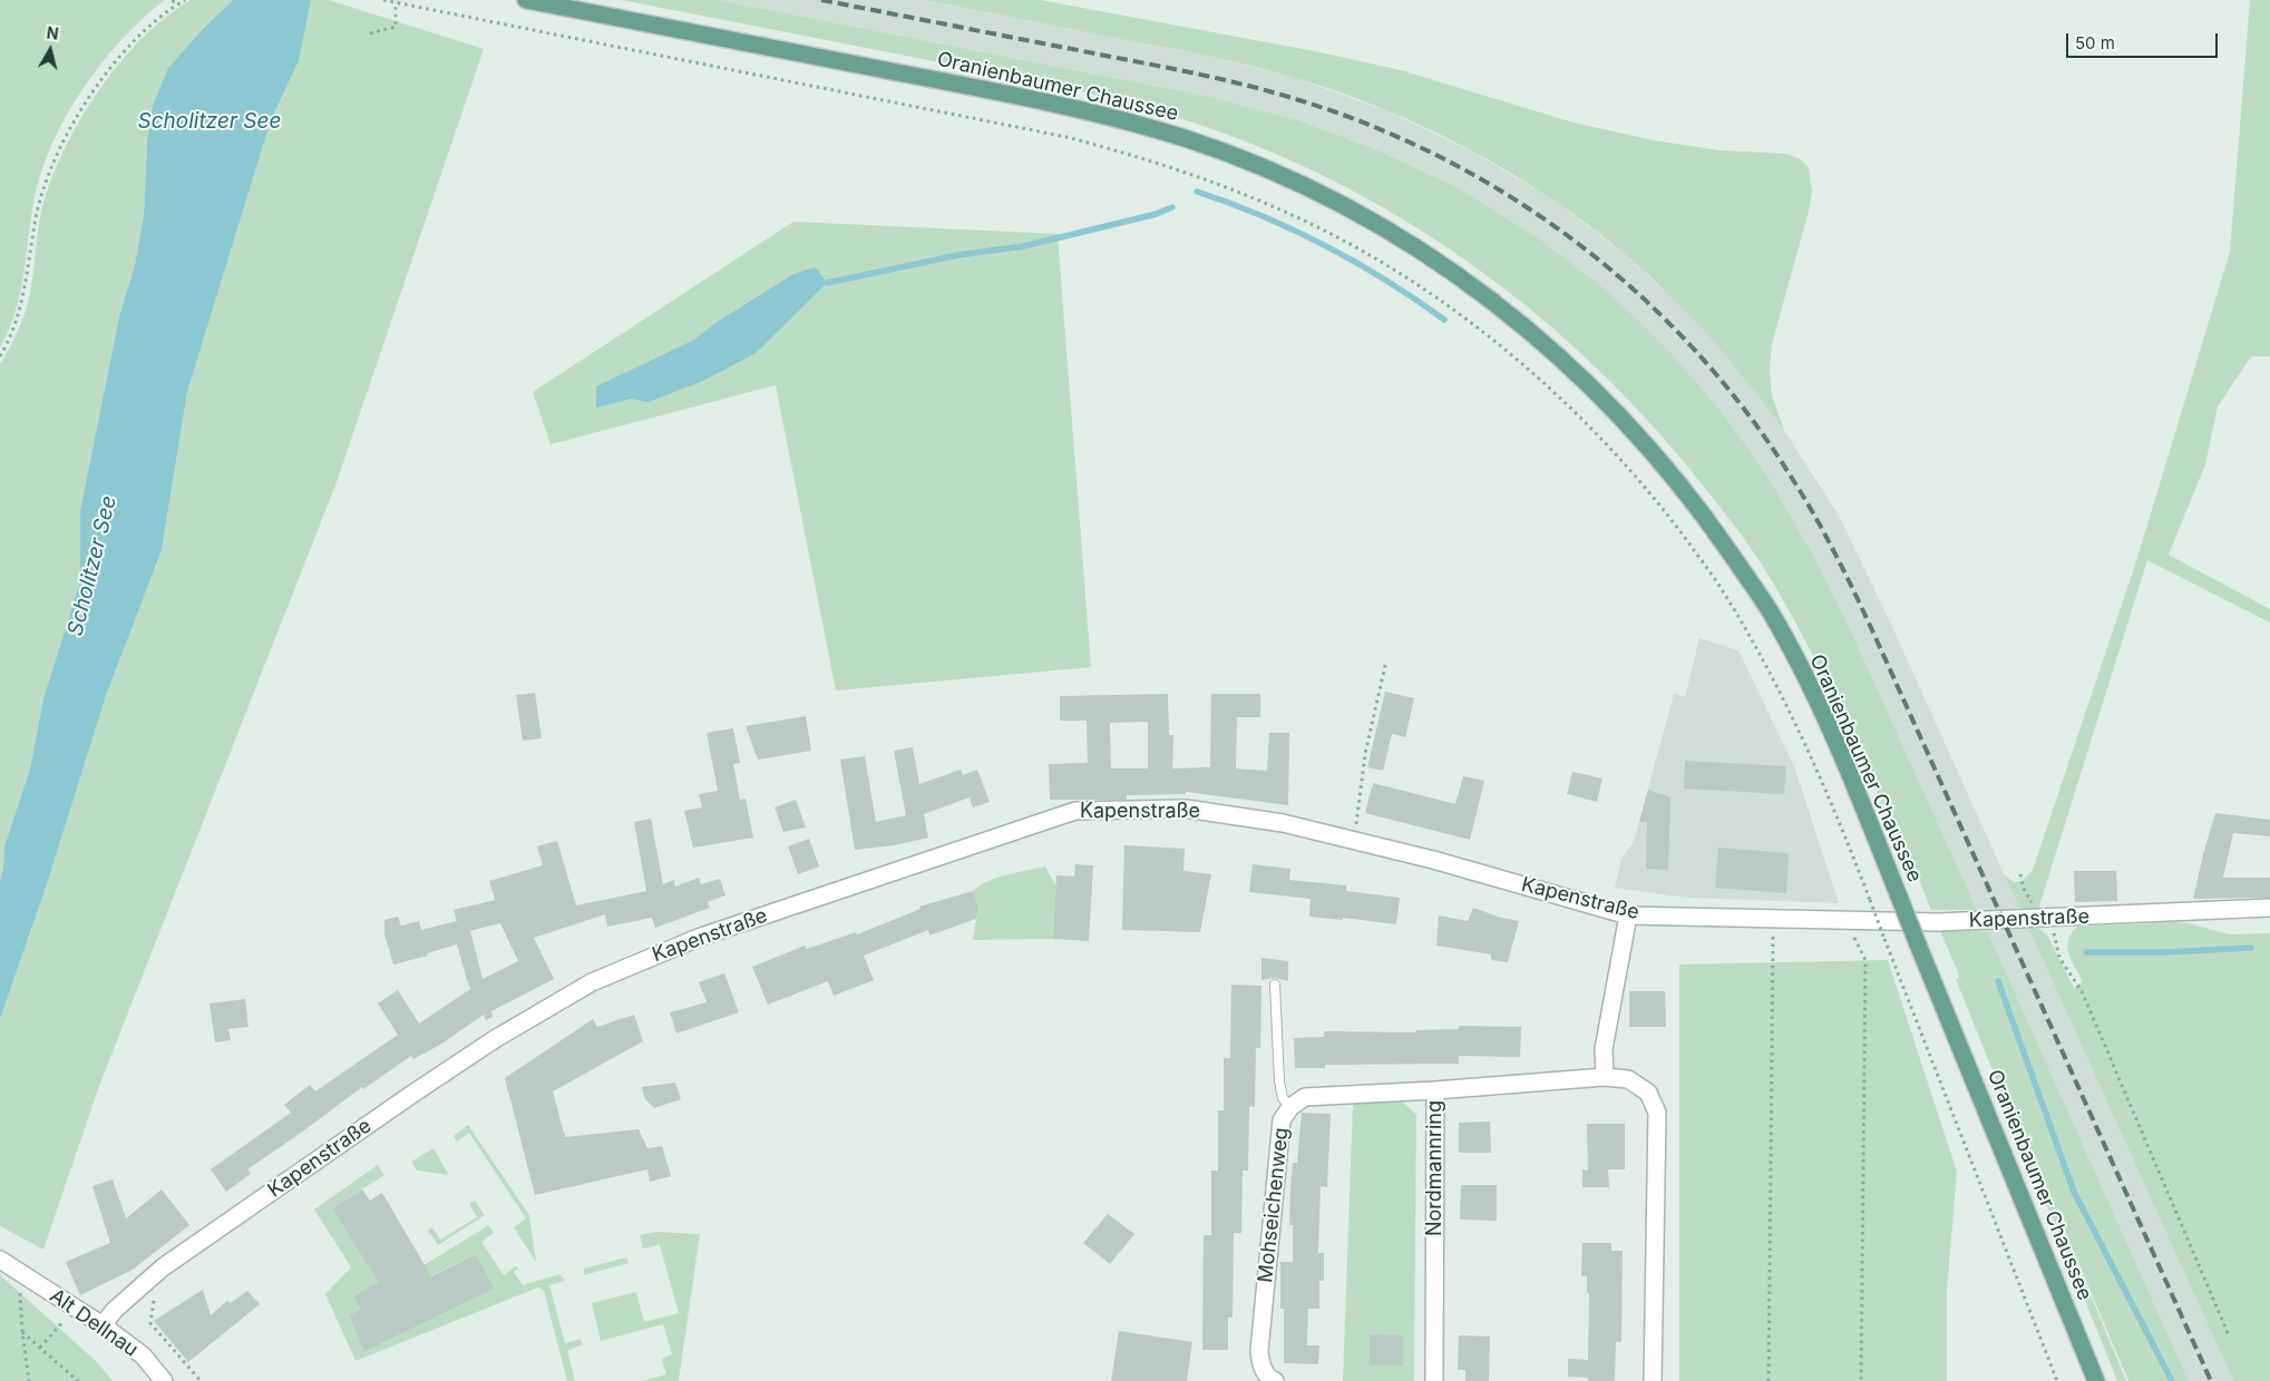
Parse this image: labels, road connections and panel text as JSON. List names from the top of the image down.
{
  "streets": {
    "main road": ["Oranienbaumer Chaussee"],
    "street": [
      "Kapenstraße",
      "Nordmannring",
      "Mohseichenweg",
      "Alt Dellnau"
    ]
  },
  "crossings": [
    ["Kapenstraße", "Alt Dellnau"],
    ["Nordmannring", "Mohseichenweg"]
  ],
  "water": ["Scholitzer See"],
  "scale_bar": "50 m",
  "north": "top"
}
